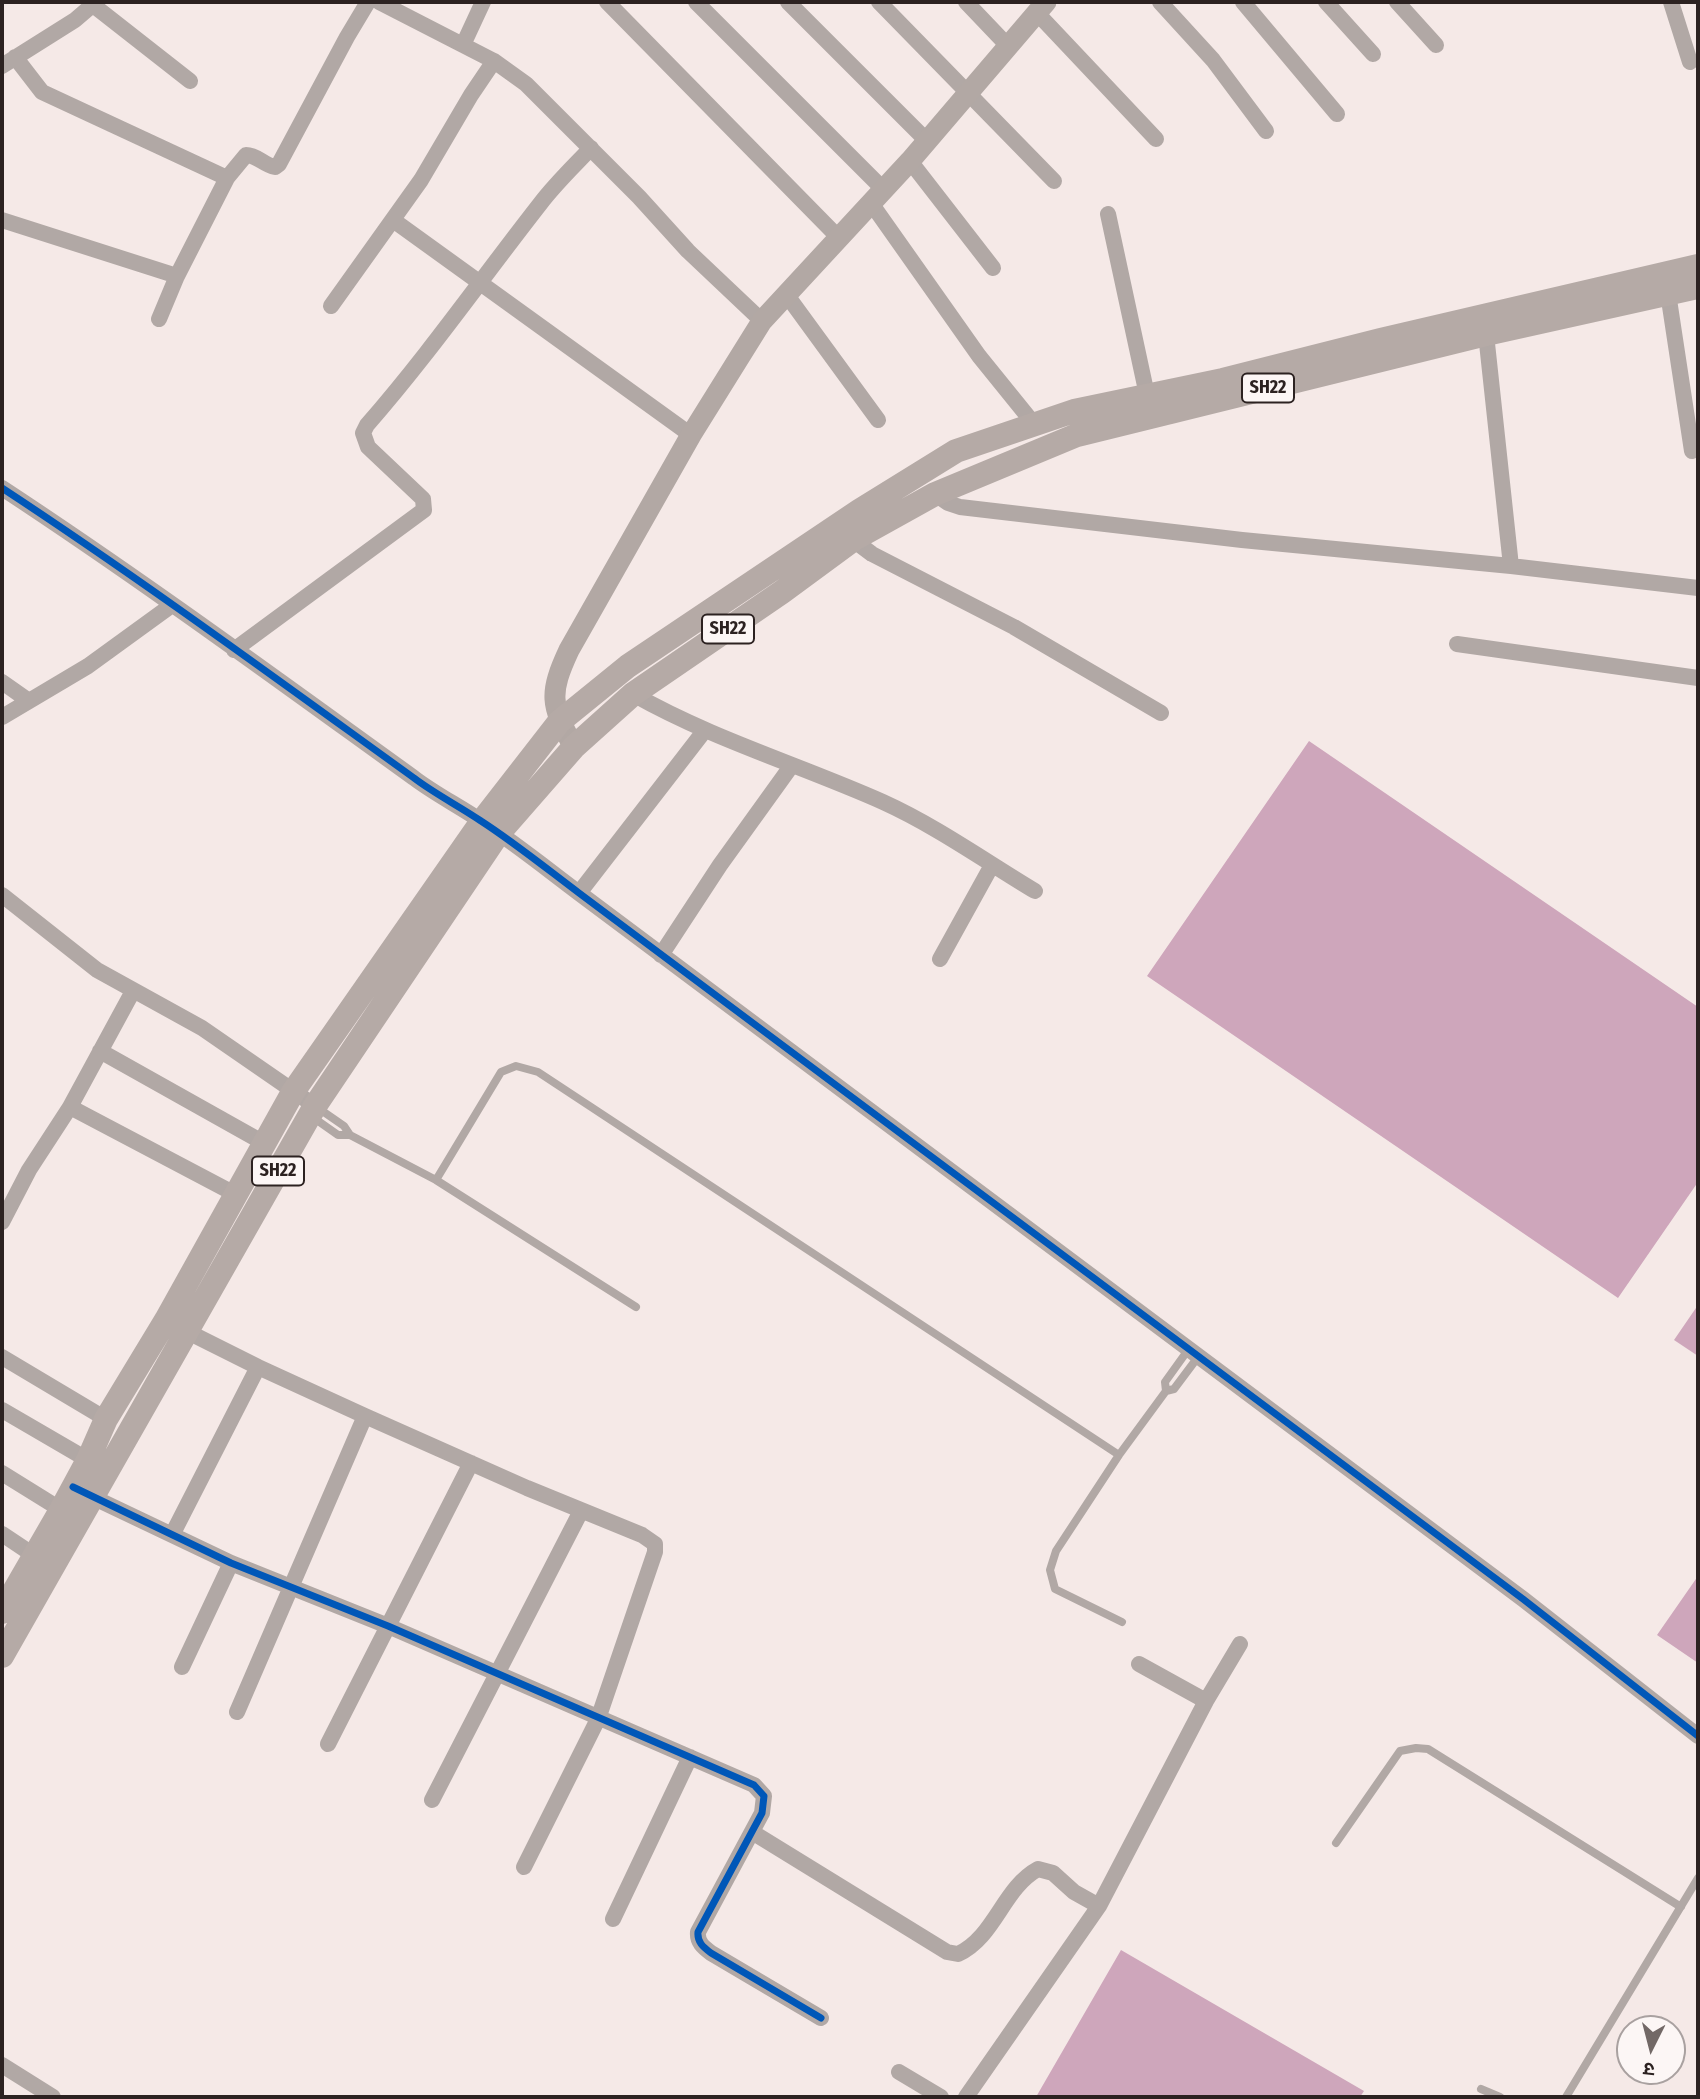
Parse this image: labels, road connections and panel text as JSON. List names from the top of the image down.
{
  "streets": {
    "main road": ["SH22"]
  },
  "north": "bottom"
}
